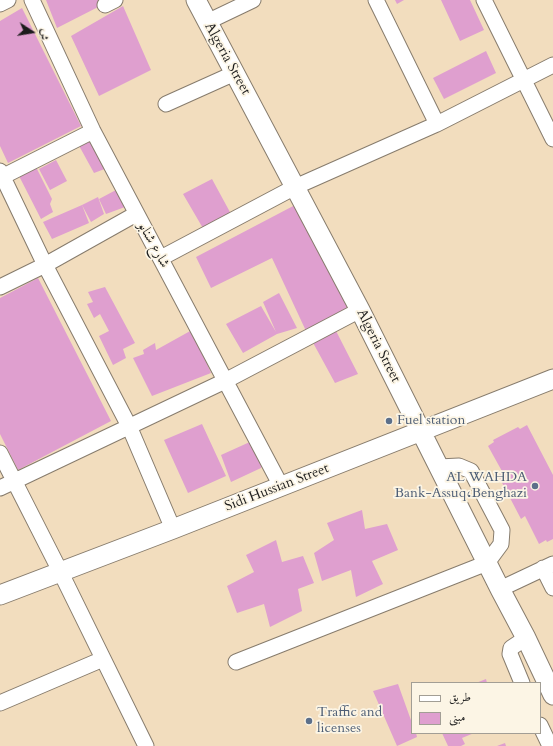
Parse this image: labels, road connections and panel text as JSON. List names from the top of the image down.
{
  "streets": {
    "main road": ["Algeria Street", "Sidi Hussian Street"],
    "street": ["شارع شنابو"]
  },
  "crossings": [
    ["Algeria Street", "Sidi Hussian Street"],
    ["شارع شنابو", "Sidi Hussian Street"]
  ],
  "places": ["Fuel station", "AL WAHDA Bank-Assuq،Benghazi", "Traffic and licenses"],
  "legend": ["طريق", "مبنى"],
  "north": "right"
}
